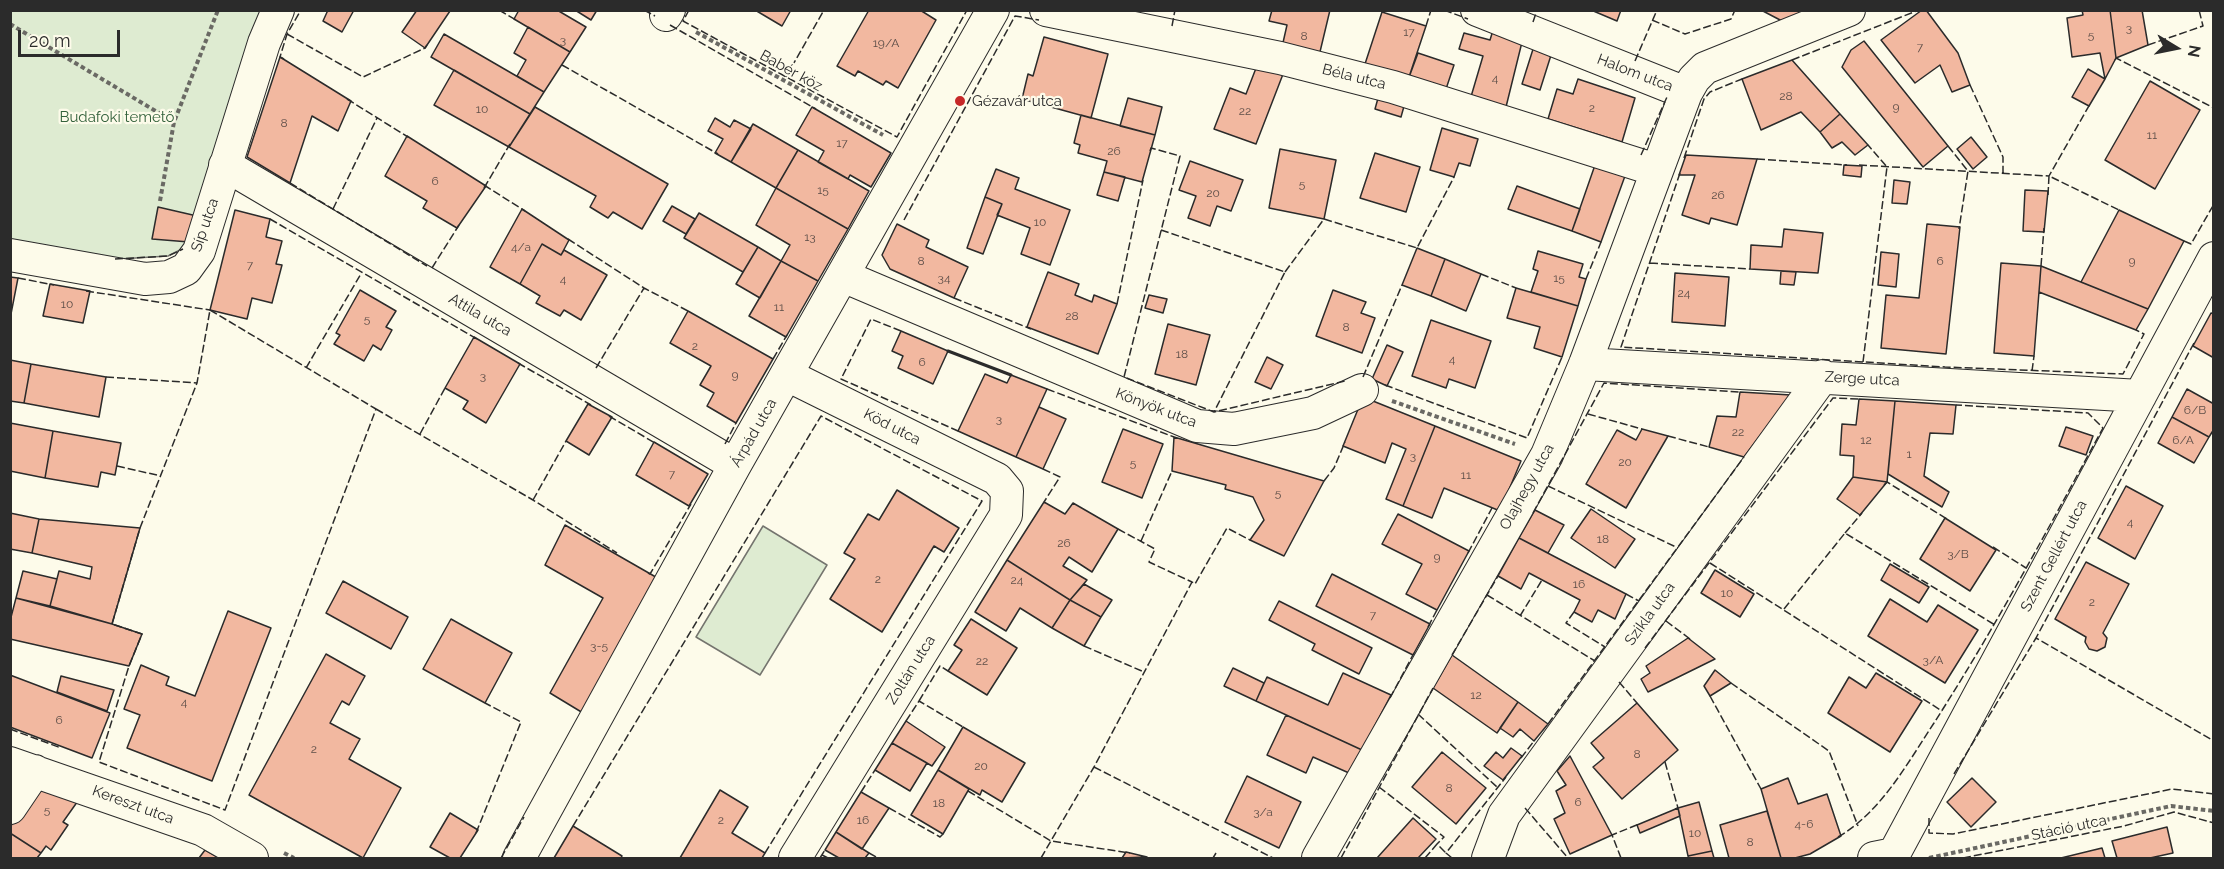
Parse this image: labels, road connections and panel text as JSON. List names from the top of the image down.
{
  "streets": {
    "street": [
      "Halom utca",
      "Béla utca",
      "Síp utca",
      "Attila utca",
      "Zerge utca",
      "Könyök utca",
      "Köd utca",
      "Árpád utca",
      "Olajhegy utca",
      "Szent Gellért utca",
      "Szikla utca",
      "Zoltán utca",
      "Kereszt utca"
    ],
    "path": ["Babér köz", "Stáció utca"]
  },
  "crossings": [
    ["Babér köz", "Árpád utca"],
    ["Halom utca", "Olajhegy utca"],
    ["Béla utca", "Olajhegy utca"],
    ["Síp utca", "Attila utca"],
    ["Attila utca", "Árpád utca"],
    ["Zerge utca", "Olajhegy utca"],
    ["Zerge utca", "Szent Gellért utca"],
    ["Zerge utca", "Szikla utca"],
    ["Könyök utca", "Árpád utca"],
    ["Köd utca", "Árpád utca"],
    ["Köd utca", "Zoltán utca"]
  ],
  "parks": ["Budafoki temető"],
  "places": ["Gézavár utca"],
  "house_numbers": [
    "3",
    "17",
    "5",
    "8",
    "3",
    "19/A",
    "7",
    "4",
    "28",
    "9",
    "2",
    "10",
    "22",
    "8",
    "11",
    "17",
    "26",
    "6",
    "5",
    "15",
    "20",
    "26",
    "10",
    "13",
    "4/a",
    "8",
    "6",
    "9",
    "7",
    "34",
    "15",
    "4",
    "24",
    "10",
    "11",
    "28",
    "5",
    "8",
    "2",
    "18",
    "4",
    "6",
    "9",
    "3",
    "6/B",
    "3",
    "22",
    "12",
    "6/A",
    "1",
    "3",
    "20",
    "5",
    "7",
    "11",
    "5",
    "4",
    "18",
    "26",
    "3/B",
    "9",
    "2",
    "24",
    "16",
    "10",
    "2",
    "7",
    "3-5",
    "3/A",
    "22",
    "12",
    "4",
    "6",
    "2",
    "8",
    "20",
    "8",
    "6",
    "18",
    "5",
    "3/a",
    "2",
    "16",
    "4-6",
    "10",
    "8"
  ],
  "scale_bar": "20 m",
  "north": "right"
}
